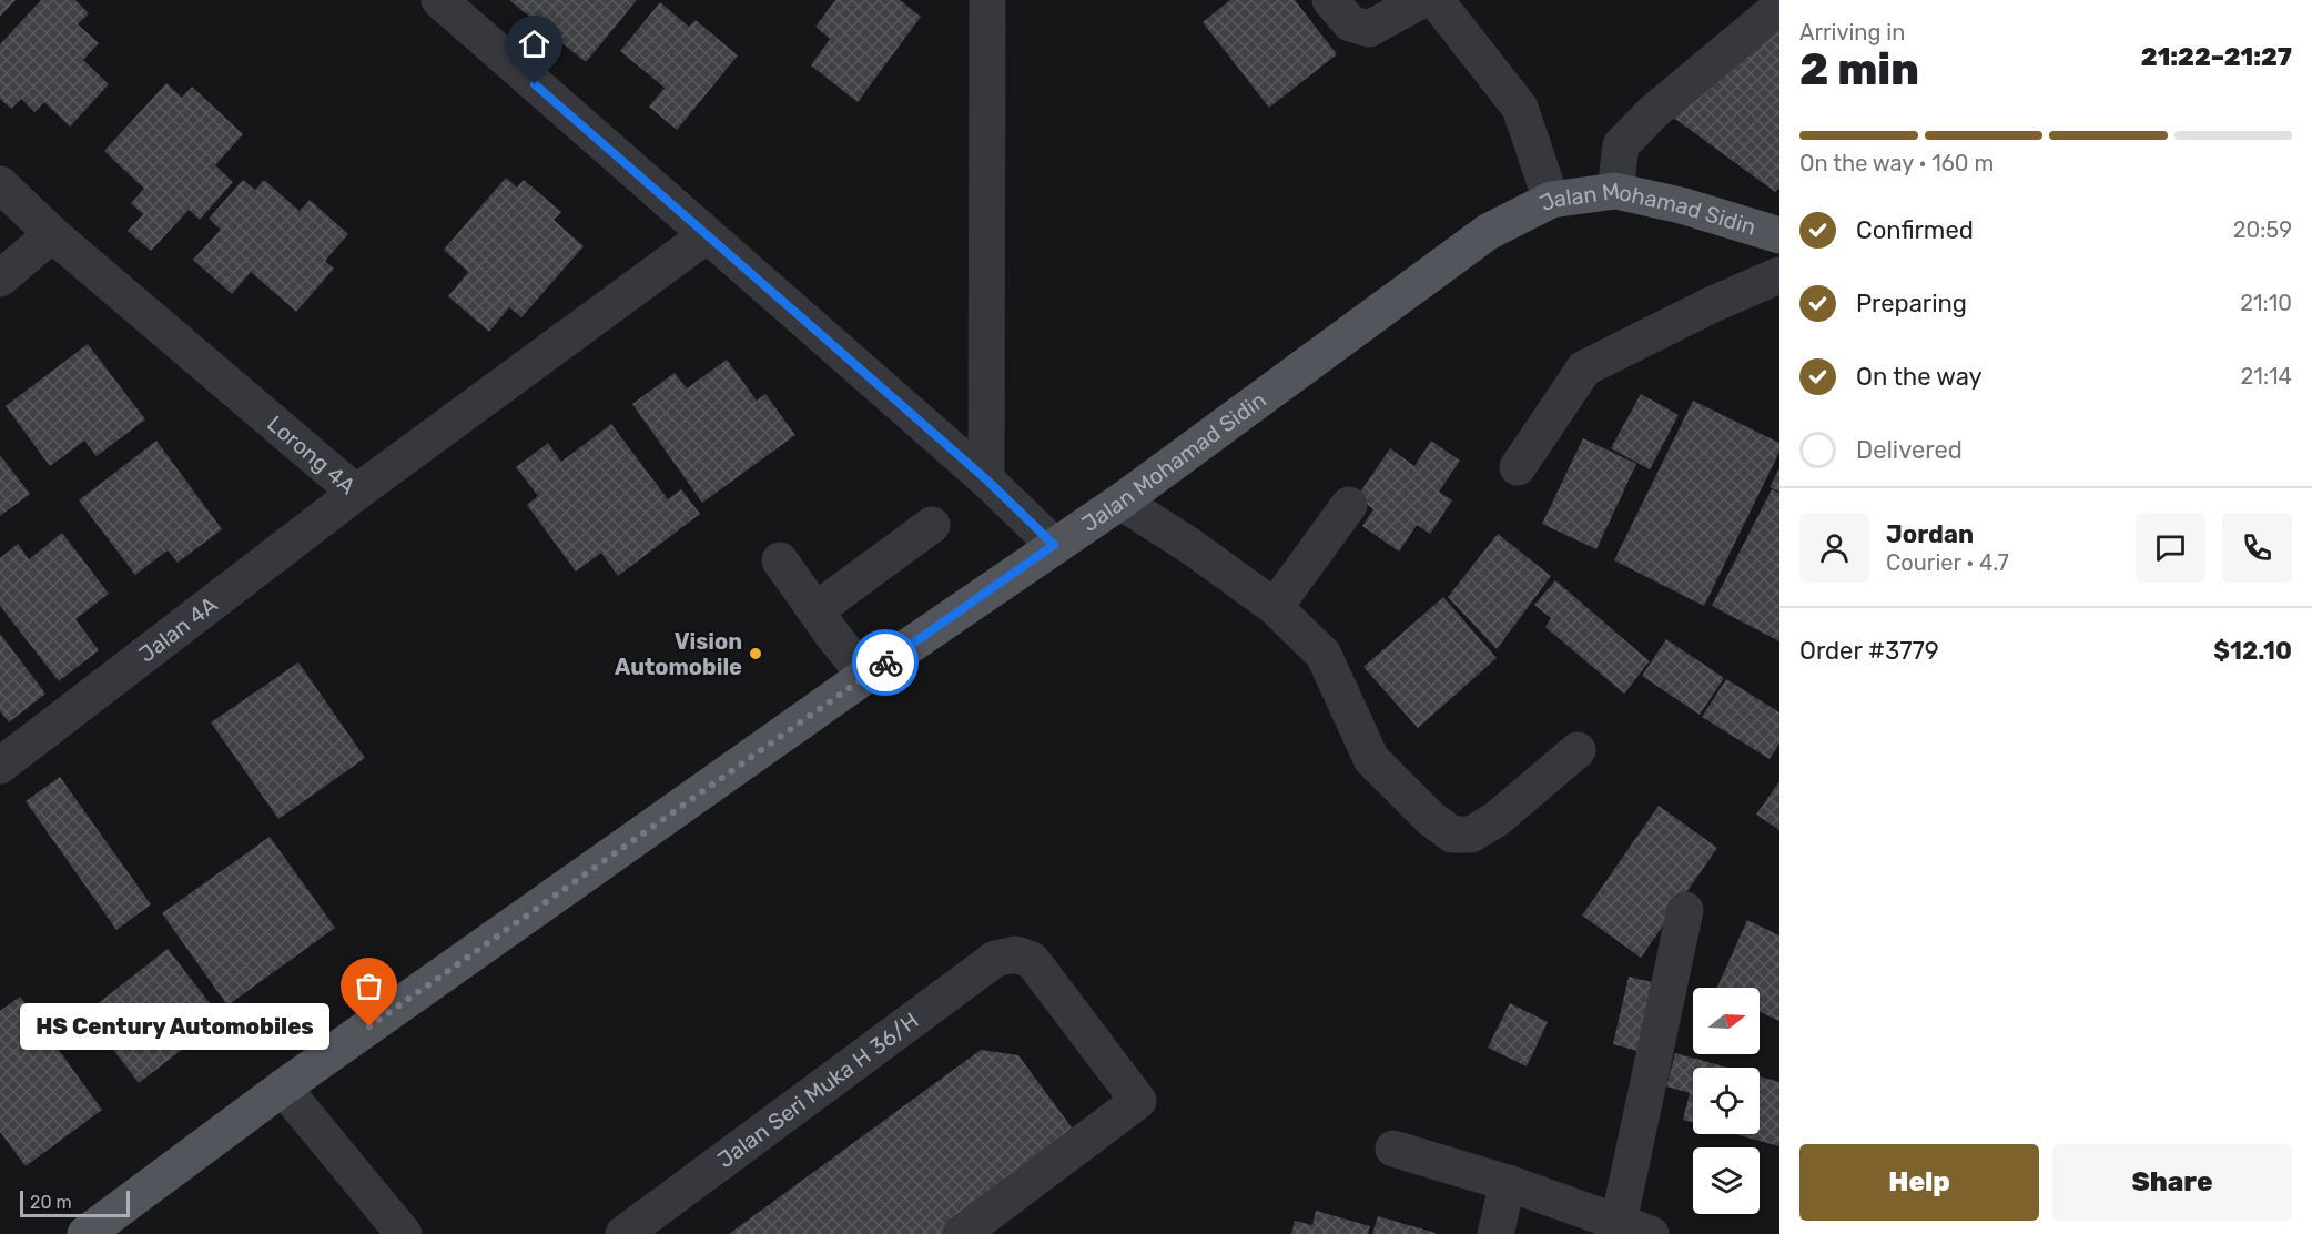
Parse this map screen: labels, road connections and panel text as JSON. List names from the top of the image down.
{
  "streets": {
    "main road": ["Jalan Mohamad Sidin"],
    "street": ["Lorong 4A", "Jalan 4A", "Jalan Seri Muka H 36/H"]
  },
  "crossings": [
    ["Lorong 4A", "Jalan 4A"]
  ],
  "places": ["Vision Automobile", "HS Century Automobiles"],
  "scale_bar": "20 m",
  "north": "right",
  "page": {
    "heading": ["2 min", "Arriving in", "21:22–21:27"],
    "panel": [
      "Jordan",
      "Courier · 4.7",
      "Order #3779",
      "$12.10"
    ],
    "bar": "On the way · 160 m",
    "list": [
      ["Confirmed", "20:59"],
      ["Preparing", "21:10"],
      ["On the way", "21:14"],
      "Delivered"
    ],
    "bubble": "HS Century Automobiles",
    "buttons": ["Help", "Share"],
    "scale": "20 m"
  }
}
